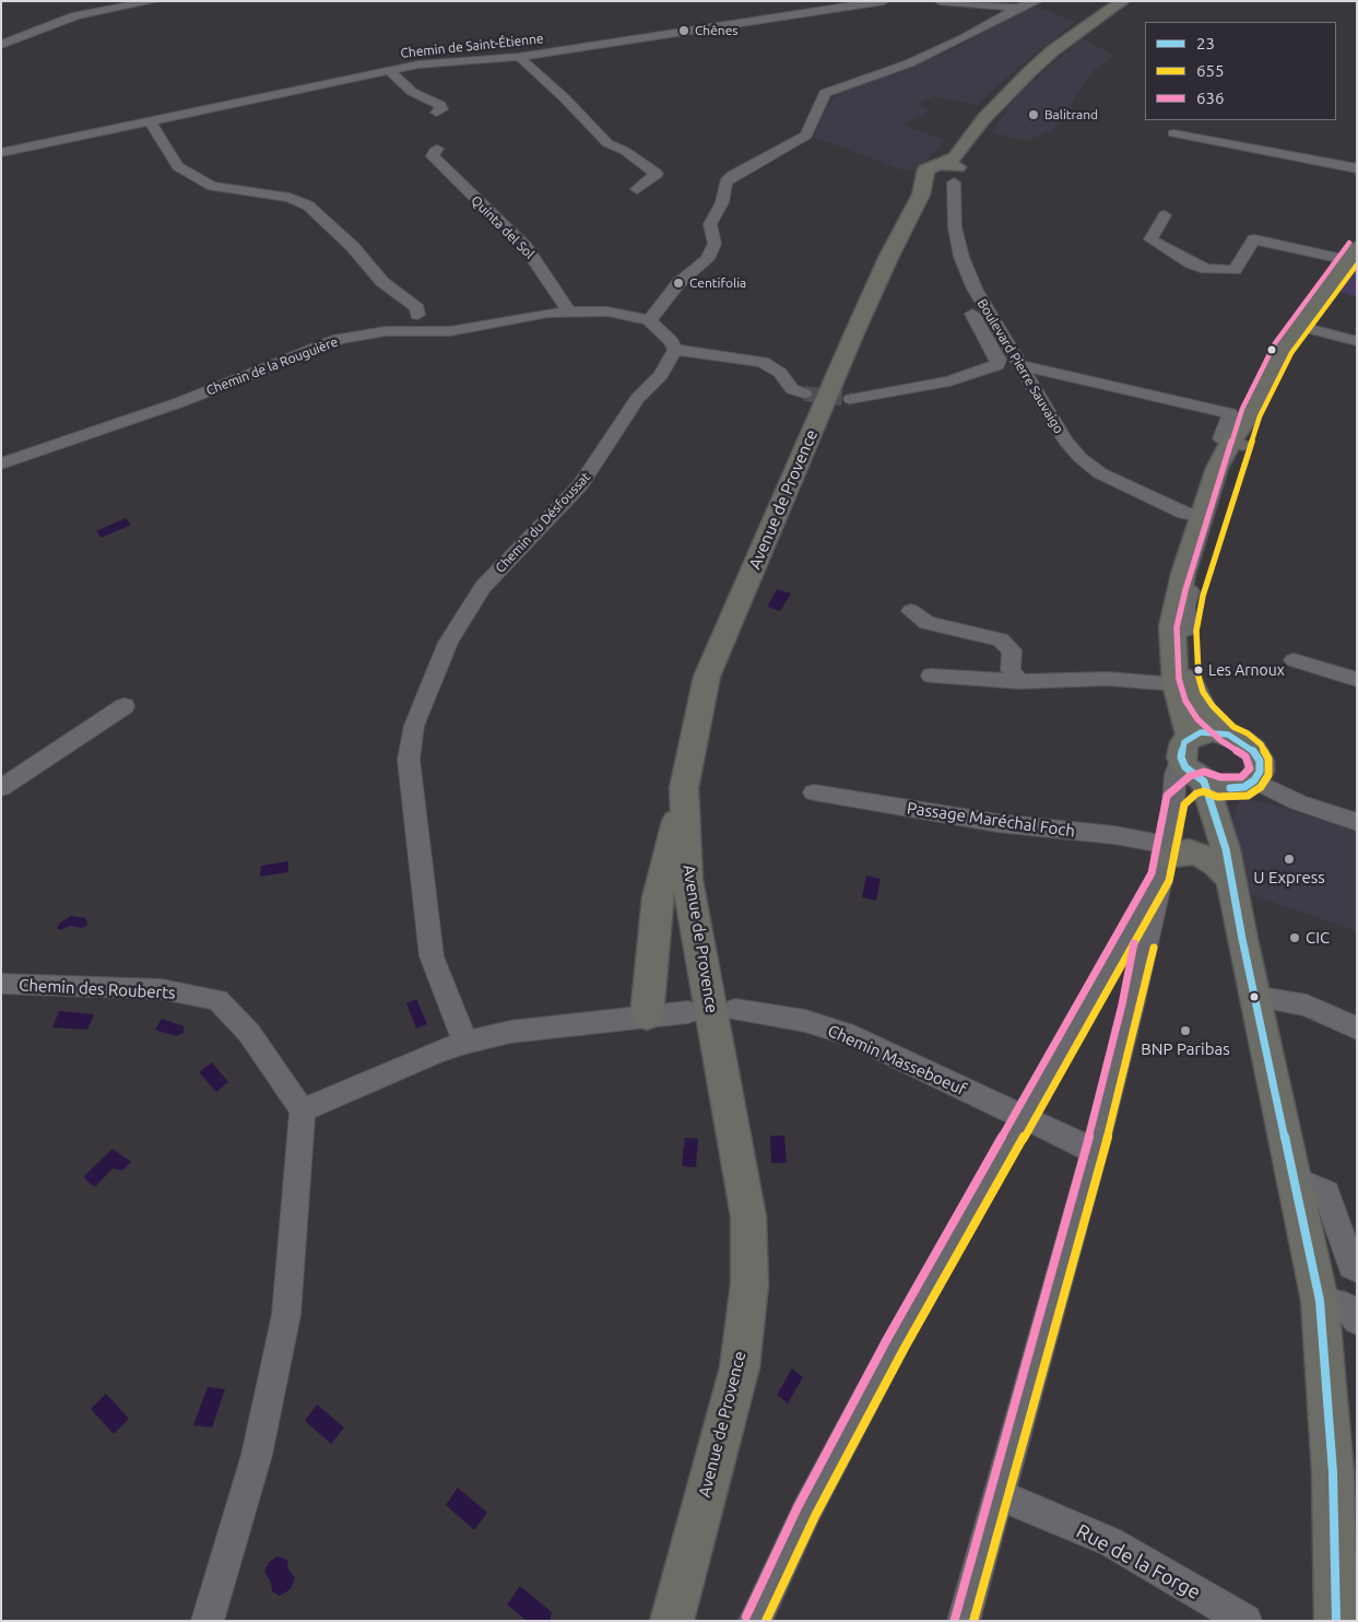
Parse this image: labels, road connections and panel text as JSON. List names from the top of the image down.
{
  "streets": {
    "main road": ["Avenue de Provence"],
    "street": [
      "Chemin de Saint-Étienne",
      "Quinta del Sol",
      "Chemin de la Rouguière",
      "Boulevard Pierre Sauvaigo",
      "Chemin du Désfoussat",
      "Passage Maréchal Foch",
      "Chemin des Rouberts",
      "Chemin Masseboeuf",
      "Rue de la Forge"
    ]
  },
  "crossings": [
    ["Quinta del Sol", "Chemin de la Rouguière"],
    ["Boulevard Pierre Sauvaigo", "Avenue de Provence"]
  ],
  "places": [
    "Chênes",
    "Balitrand",
    "Centifolia",
    "Les Arnoux",
    "U Express",
    "CIC",
    "BNP Paribas"
  ],
  "lines": ["transit line 636", "transit line 655", "transit line 23"],
  "legend": ["23", "655", "636"]
}
